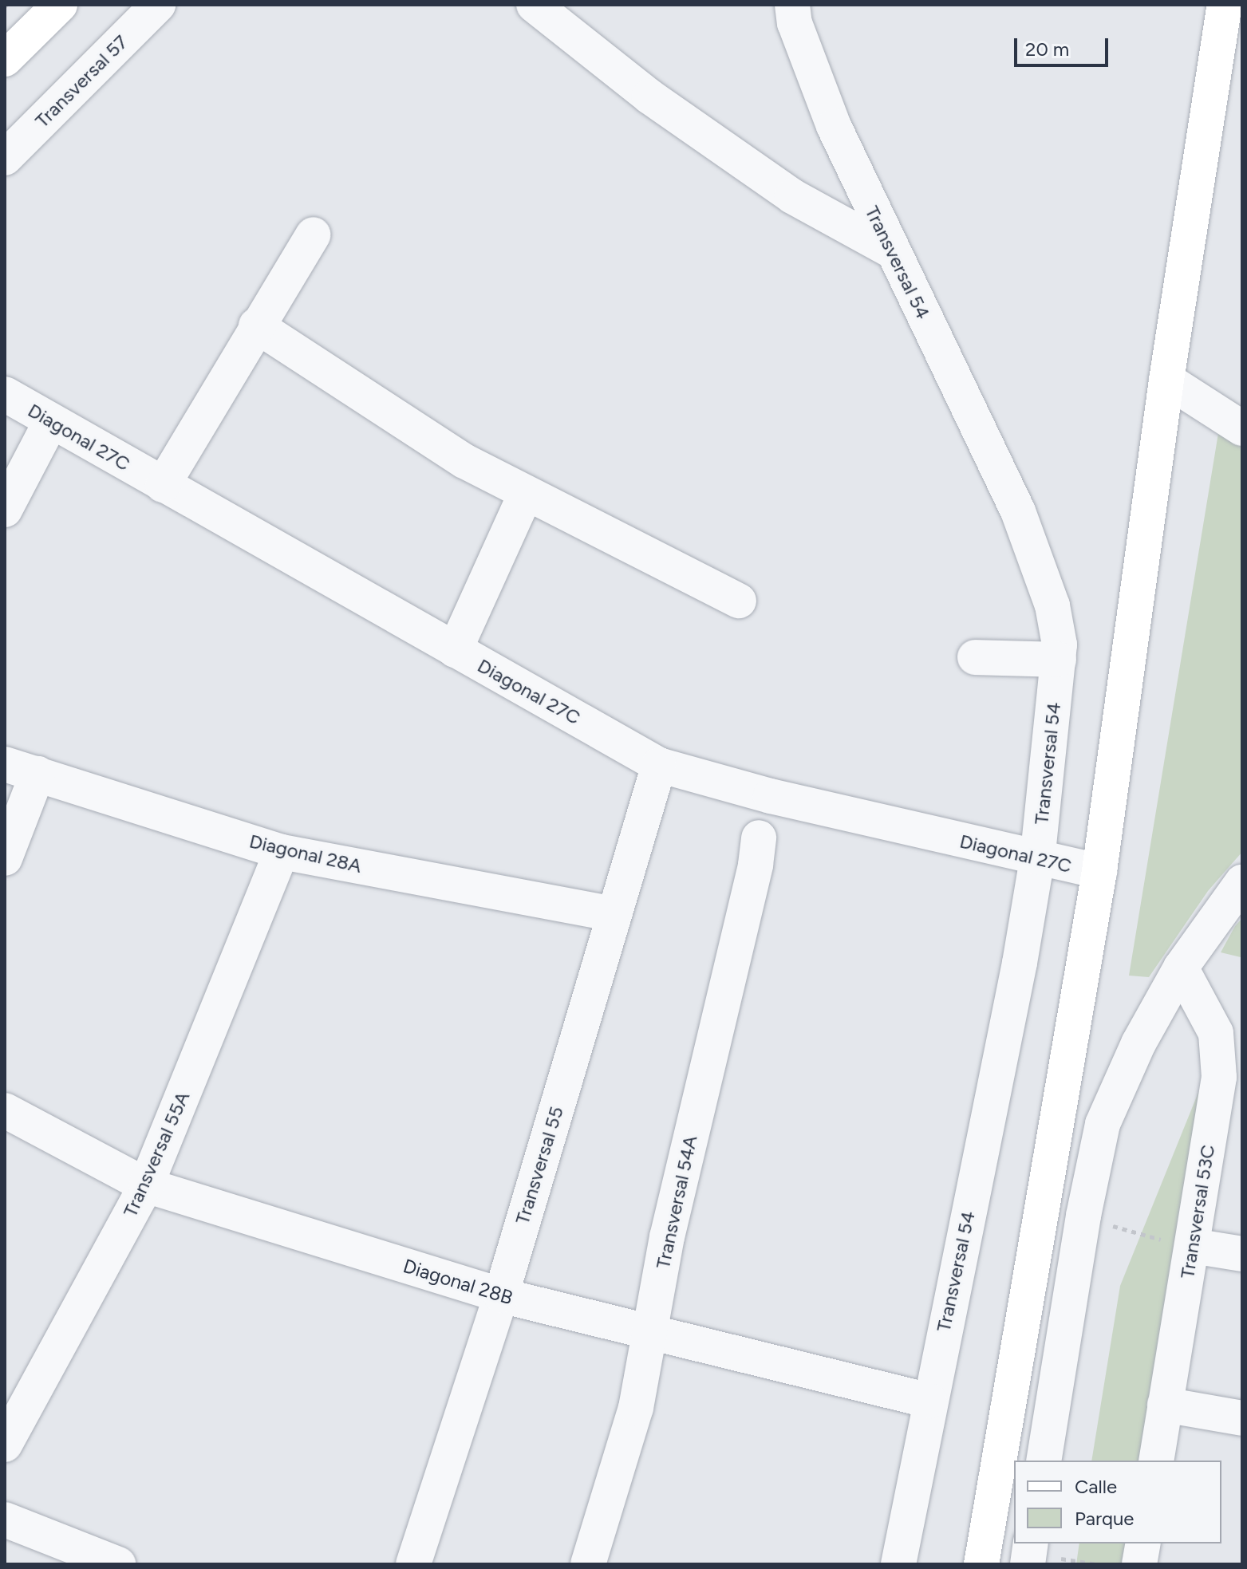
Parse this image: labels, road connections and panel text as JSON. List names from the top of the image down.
{
  "streets": {
    "street": [
      "Transversal 57",
      "Transversal 54",
      "Diagonal 27C",
      "Diagonal 28A",
      "Transversal 55A",
      "Transversal 55",
      "Transversal 54A",
      "Transversal 53C",
      "Diagonal 28B"
    ]
  },
  "crossings": [
    ["Transversal 54", "Diagonal 27C"],
    ["Transversal 54", "Diagonal 28B"],
    ["Diagonal 27C", "Transversal 55"],
    ["Diagonal 28A", "Transversal 55A"],
    ["Diagonal 28A", "Transversal 55"],
    ["Transversal 55A", "Diagonal 28B"],
    ["Transversal 55", "Diagonal 28B"],
    ["Transversal 54A", "Diagonal 28B"]
  ],
  "legend": ["Calle", "Parque"],
  "scale_bar": "20 m"
}
